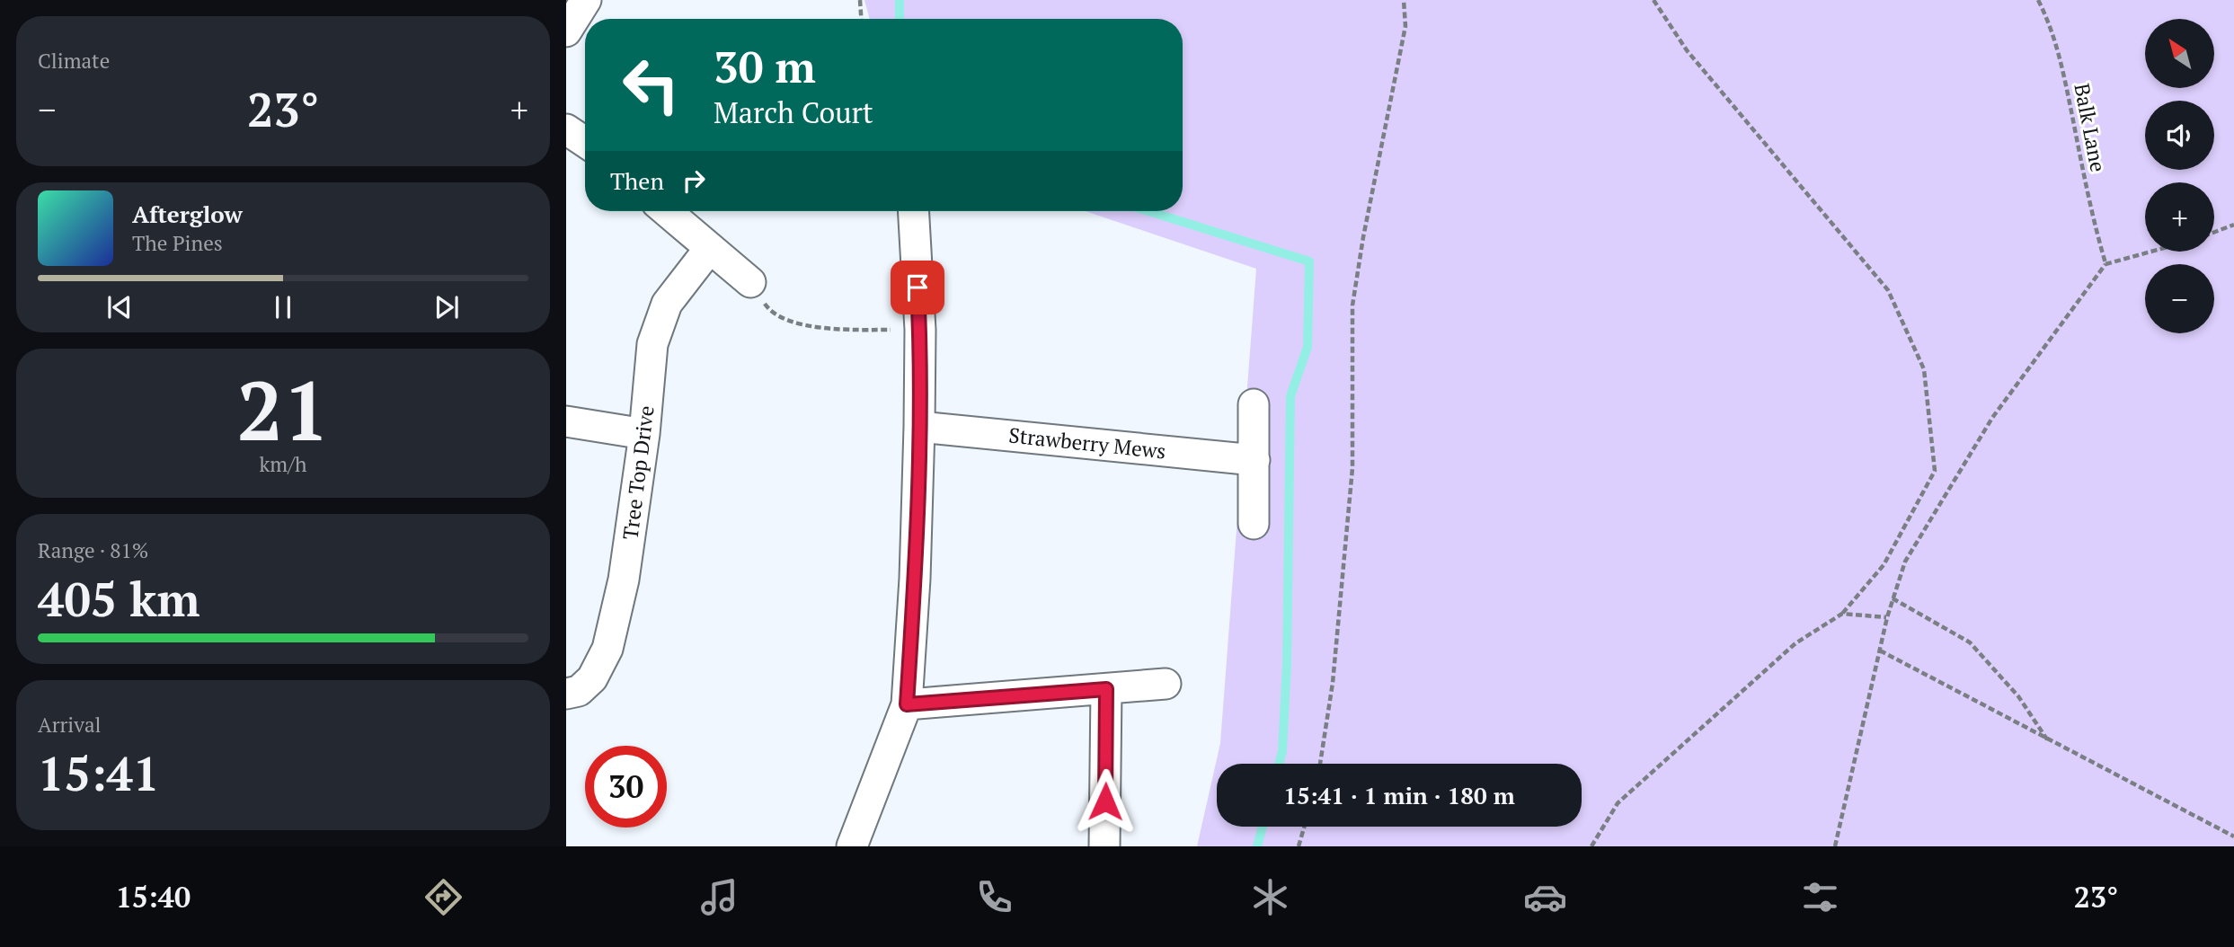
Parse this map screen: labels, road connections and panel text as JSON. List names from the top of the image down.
{
  "streets": {
    "street": ["Strawberry Mews", "Tree Top Drive"],
    "path": ["Balk Lane"]
  },
  "north": "top left",
  "page": {
    "tile": [
      "Climate",
      ["21", "km/h"],
      ["Range · 81%", "405 km"],
      ["Arrival", "15:41"]
    ],
    "map_buttons": ["+", "−"],
    "turn": ["30 m", "March Court"],
    "heat": ["−", "23°", "+"],
    "then": "Then",
    "song": ["Afterglow", "The Pines"],
    "limit": "30",
    "trip": "15:41 · 1 min · 180 m",
    "tabs": ["15:40", "23°"]
  }
}
